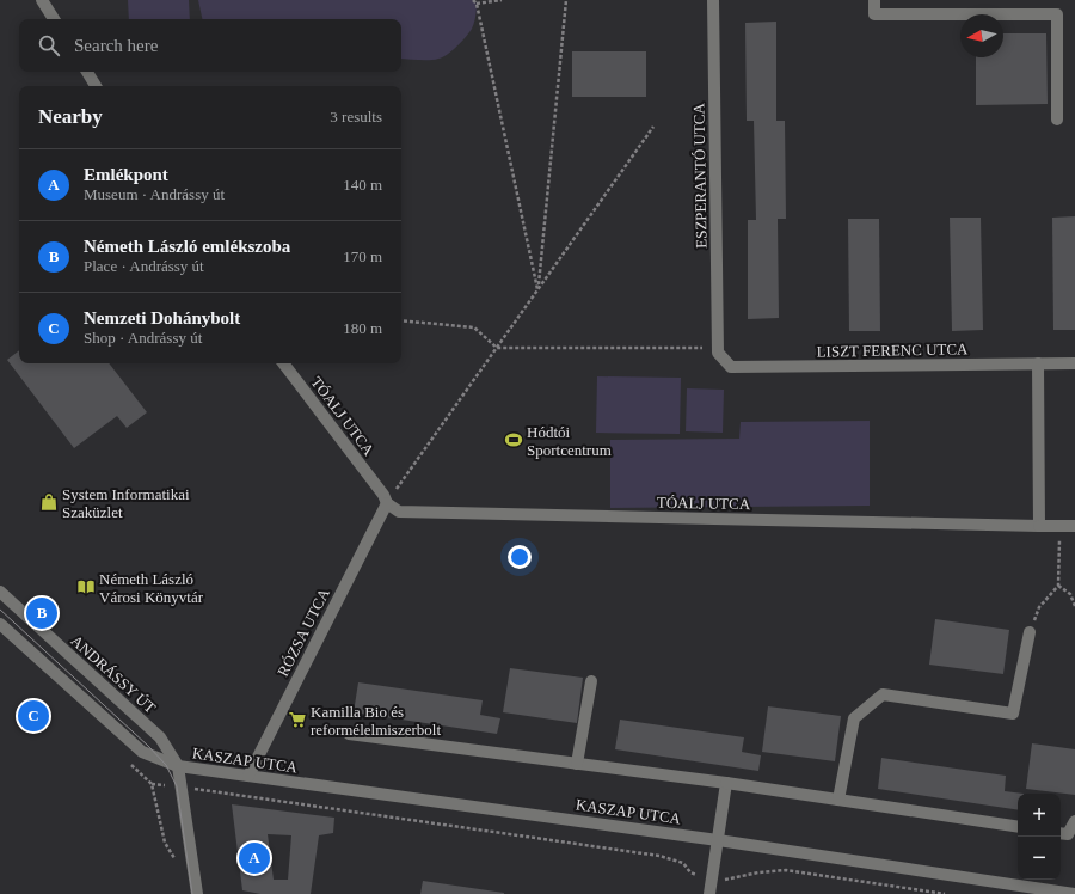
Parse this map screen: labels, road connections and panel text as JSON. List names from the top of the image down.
{
  "streets": {
    "street": [
      "ESZPERANTÓ UTCA",
      "LISZT FERENC UTCA",
      "TÓALJ UTCA",
      "RÓZSA UTCA",
      "ANDRÁSSY ÚT",
      "KASZAP UTCA"
    ]
  },
  "crossings": [
    ["ESZPERANTÓ UTCA", "LISZT FERENC UTCA"],
    ["TÓALJ UTCA", "RÓZSA UTCA"],
    ["RÓZSA UTCA", "KASZAP UTCA"],
    ["ANDRÁSSY ÚT", "KASZAP UTCA"]
  ],
  "places": {
    "sports": ["Hódtói Sportcentrum"],
    "shop": ["System Informatikai Szaküzlet"],
    "library": ["Németh László Városi Könyvtár"],
    "supermarket": ["Kamilla Bio és reformélelmiszerbolt"]
  },
  "north": "left",
  "page": {
    "search": "Search here",
    "heading": ["Nearby", "3 results"],
    "list": [
      {
        "mark": "A",
        "name": "Emlékpont",
        "note": "Museum · Andrássy út",
        "value": "140 m"
      },
      {
        "mark": "B",
        "name": "Németh László emlékszoba",
        "note": "Place · Andrássy út",
        "value": "170 m"
      },
      {
        "mark": "C",
        "name": "Nemzeti Dohánybolt",
        "note": "Shop · Andrássy út",
        "value": "180 m"
      }
    ],
    "pins": ["B", "C", "A"],
    "map_buttons": ["+", "−"]
  }
}
